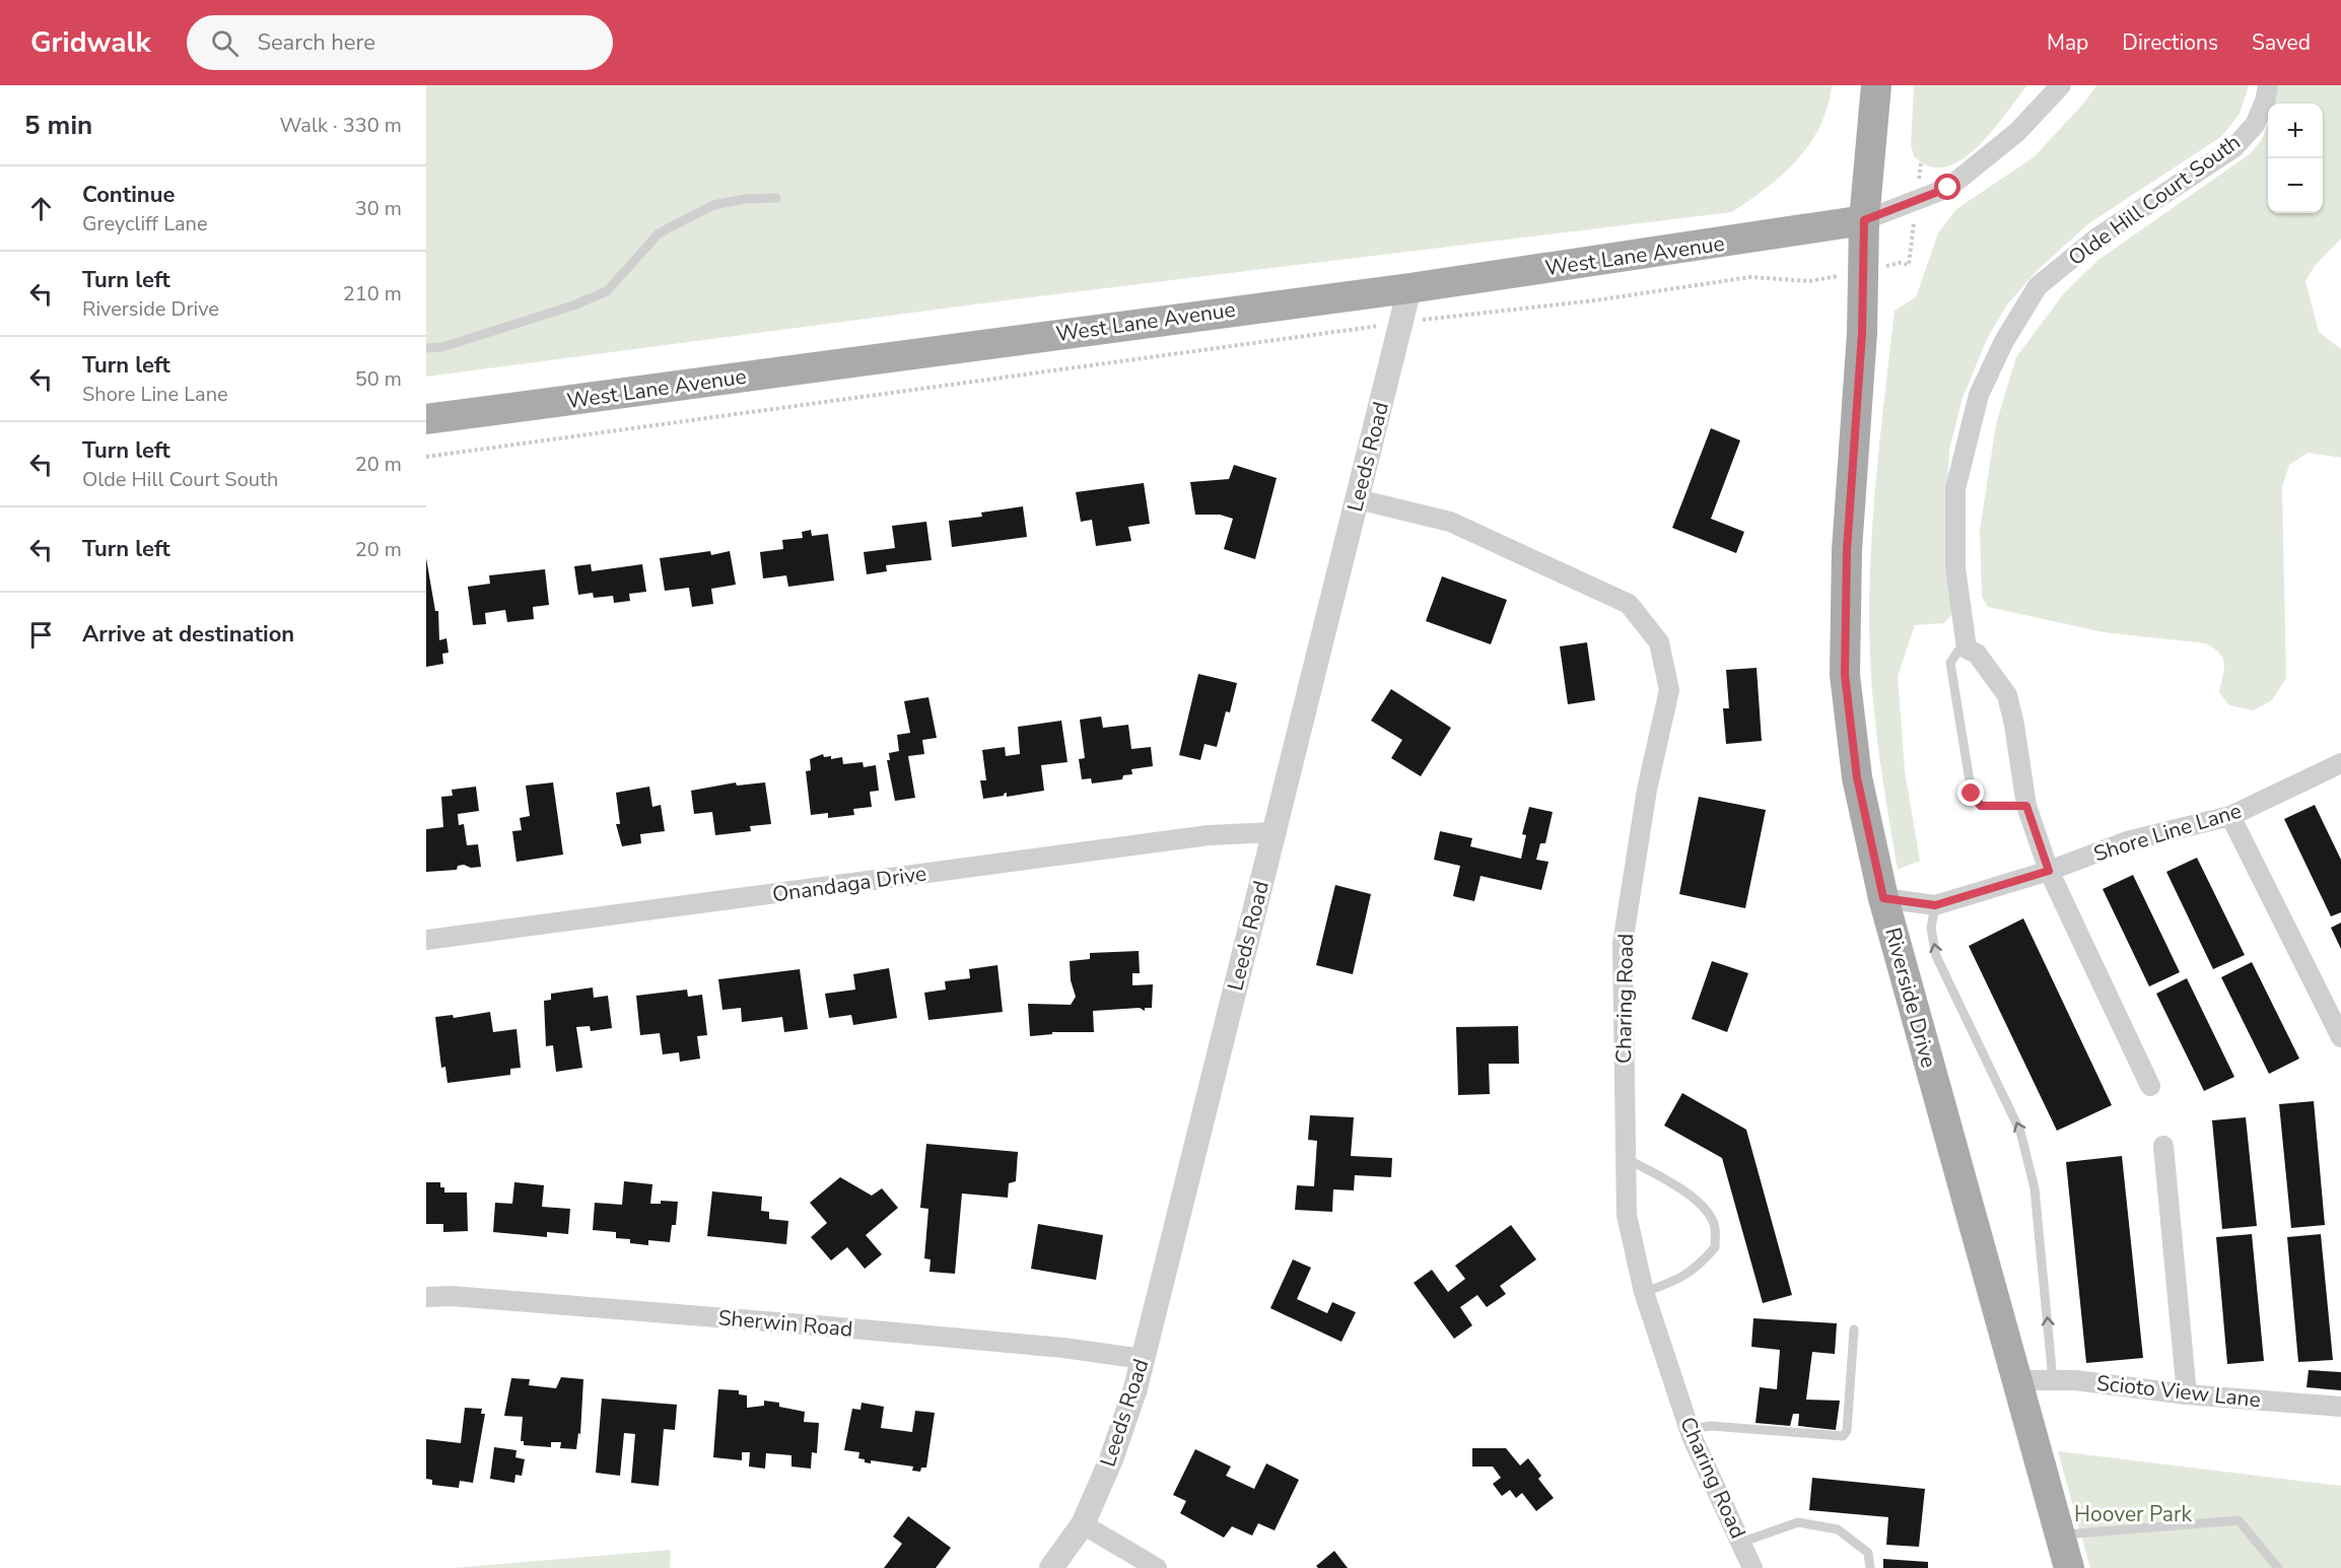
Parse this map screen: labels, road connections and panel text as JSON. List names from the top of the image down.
{
  "streets": {
    "main road": ["West Lane Avenue", "Riverside Drive"],
    "street": [
      "Olde Hill Court South",
      "Leeds Road",
      "Shore Line Lane",
      "Onandaga Drive",
      "Charing Road",
      "Sherwin Road",
      "Scioto View Lane"
    ]
  },
  "crossings": [
    ["West Lane Avenue", "Leeds Road"],
    ["West Lane Avenue", "Riverside Drive"],
    ["Leeds Road", "Onandaga Drive"],
    ["Leeds Road", "Charing Road"],
    ["Leeds Road", "Sherwin Road"],
    ["Shore Line Lane", "Riverside Drive"],
    ["Riverside Drive", "Scioto View Lane"]
  ],
  "parks": ["Hoover Park"],
  "page": {
    "header": "Gridwalk",
    "search": "Search here",
    "nav": ["Map", "Directions", "Saved"],
    "heading": ["5 min", "Walk · 330 m"],
    "map_buttons": ["+", "−"],
    "list": [
      ["Continue", "Greycliff Lane", "30 m"],
      ["Turn left", "Riverside Drive", "210 m"],
      ["Turn left", "Shore Line Lane", "50 m"],
      ["Turn left", "Olde Hill Court South", "20 m"],
      ["Turn left", "20 m"],
      "Arrive at destination"
    ]
  }
}
